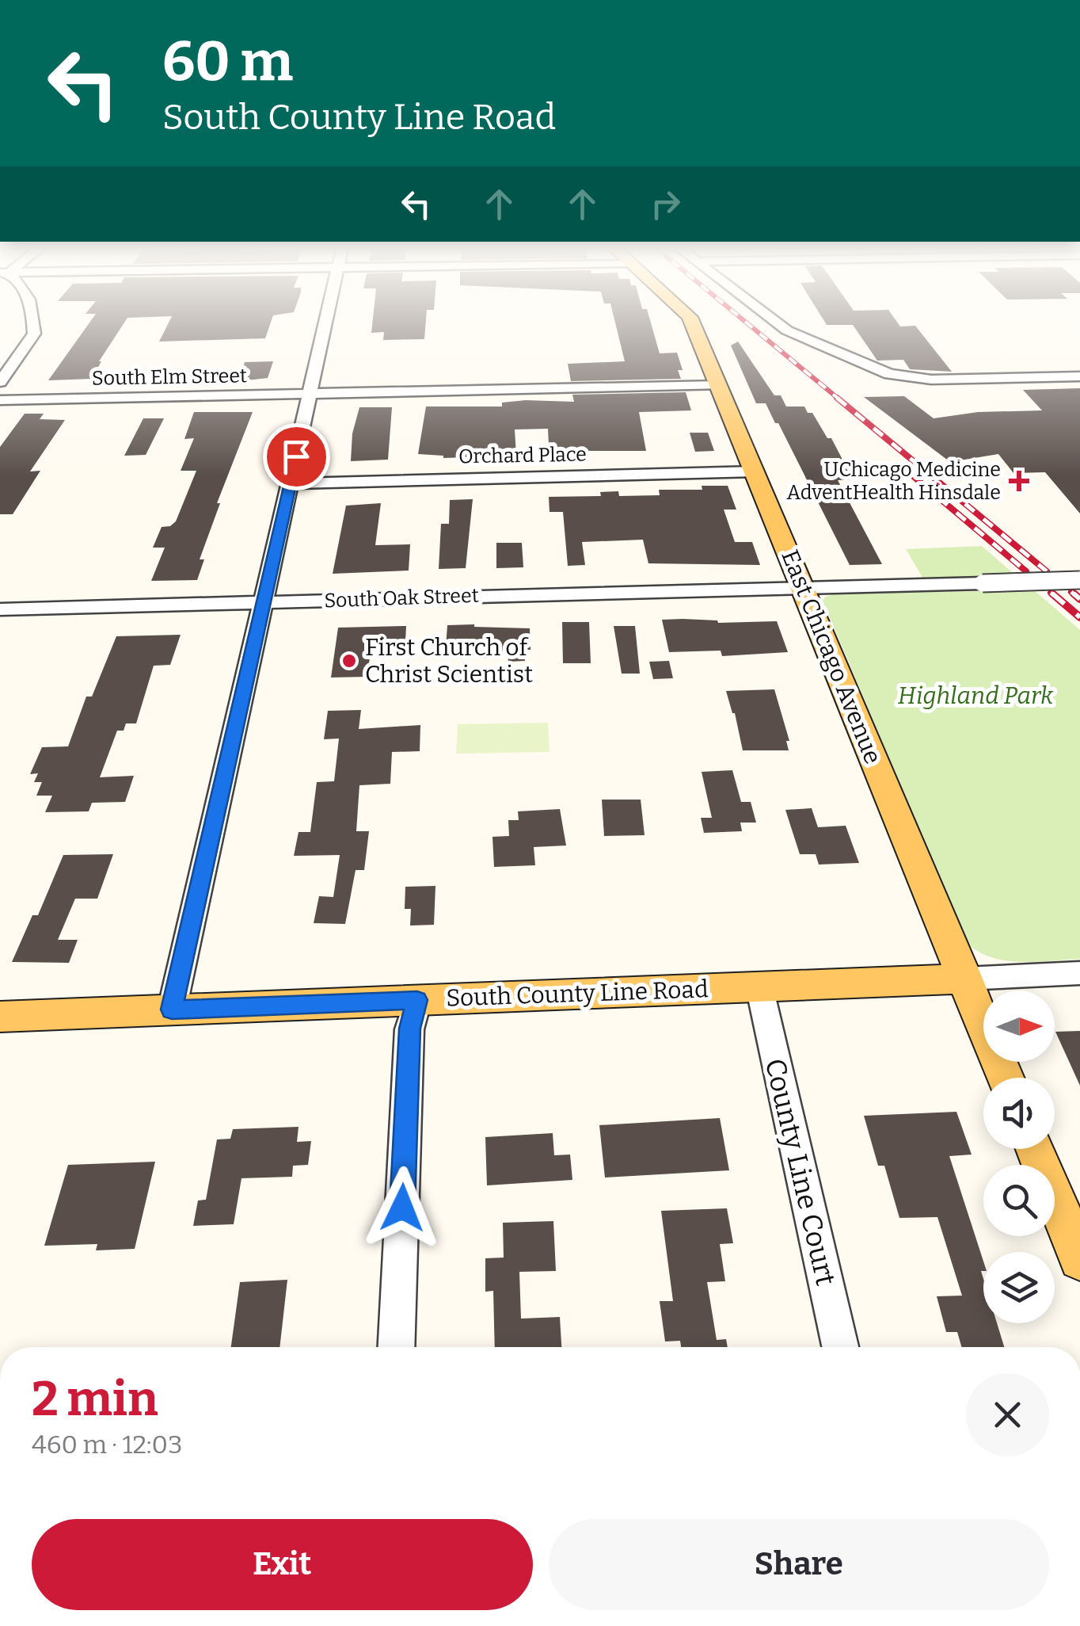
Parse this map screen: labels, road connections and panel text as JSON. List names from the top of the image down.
{
  "streets": {
    "main road": ["East Chicago Avenue", "South County Line Road"],
    "street": [
      "South Elm Street",
      "Orchard Place",
      "South Oak Street",
      "County Line Court"
    ]
  },
  "crossings": [
    ["South Elm Street", "East Chicago Avenue"],
    ["Orchard Place", "East Chicago Avenue"],
    ["South Oak Street", "East Chicago Avenue"],
    ["East Chicago Avenue", "South County Line Road"],
    ["South County Line Road", "County Line Court"]
  ],
  "parks": ["Highland Park"],
  "places": {
    "health": ["UChicago Medicine AdventHealth Hinsdale"],
    "other": ["First Church of Christ Scientist"]
  },
  "north": "right",
  "page": {
    "turn": ["60 m", "South County Line Road"],
    "heading": ["2 min", "460 m · 12:03"],
    "buttons": ["Exit", "Share"]
  }
}
